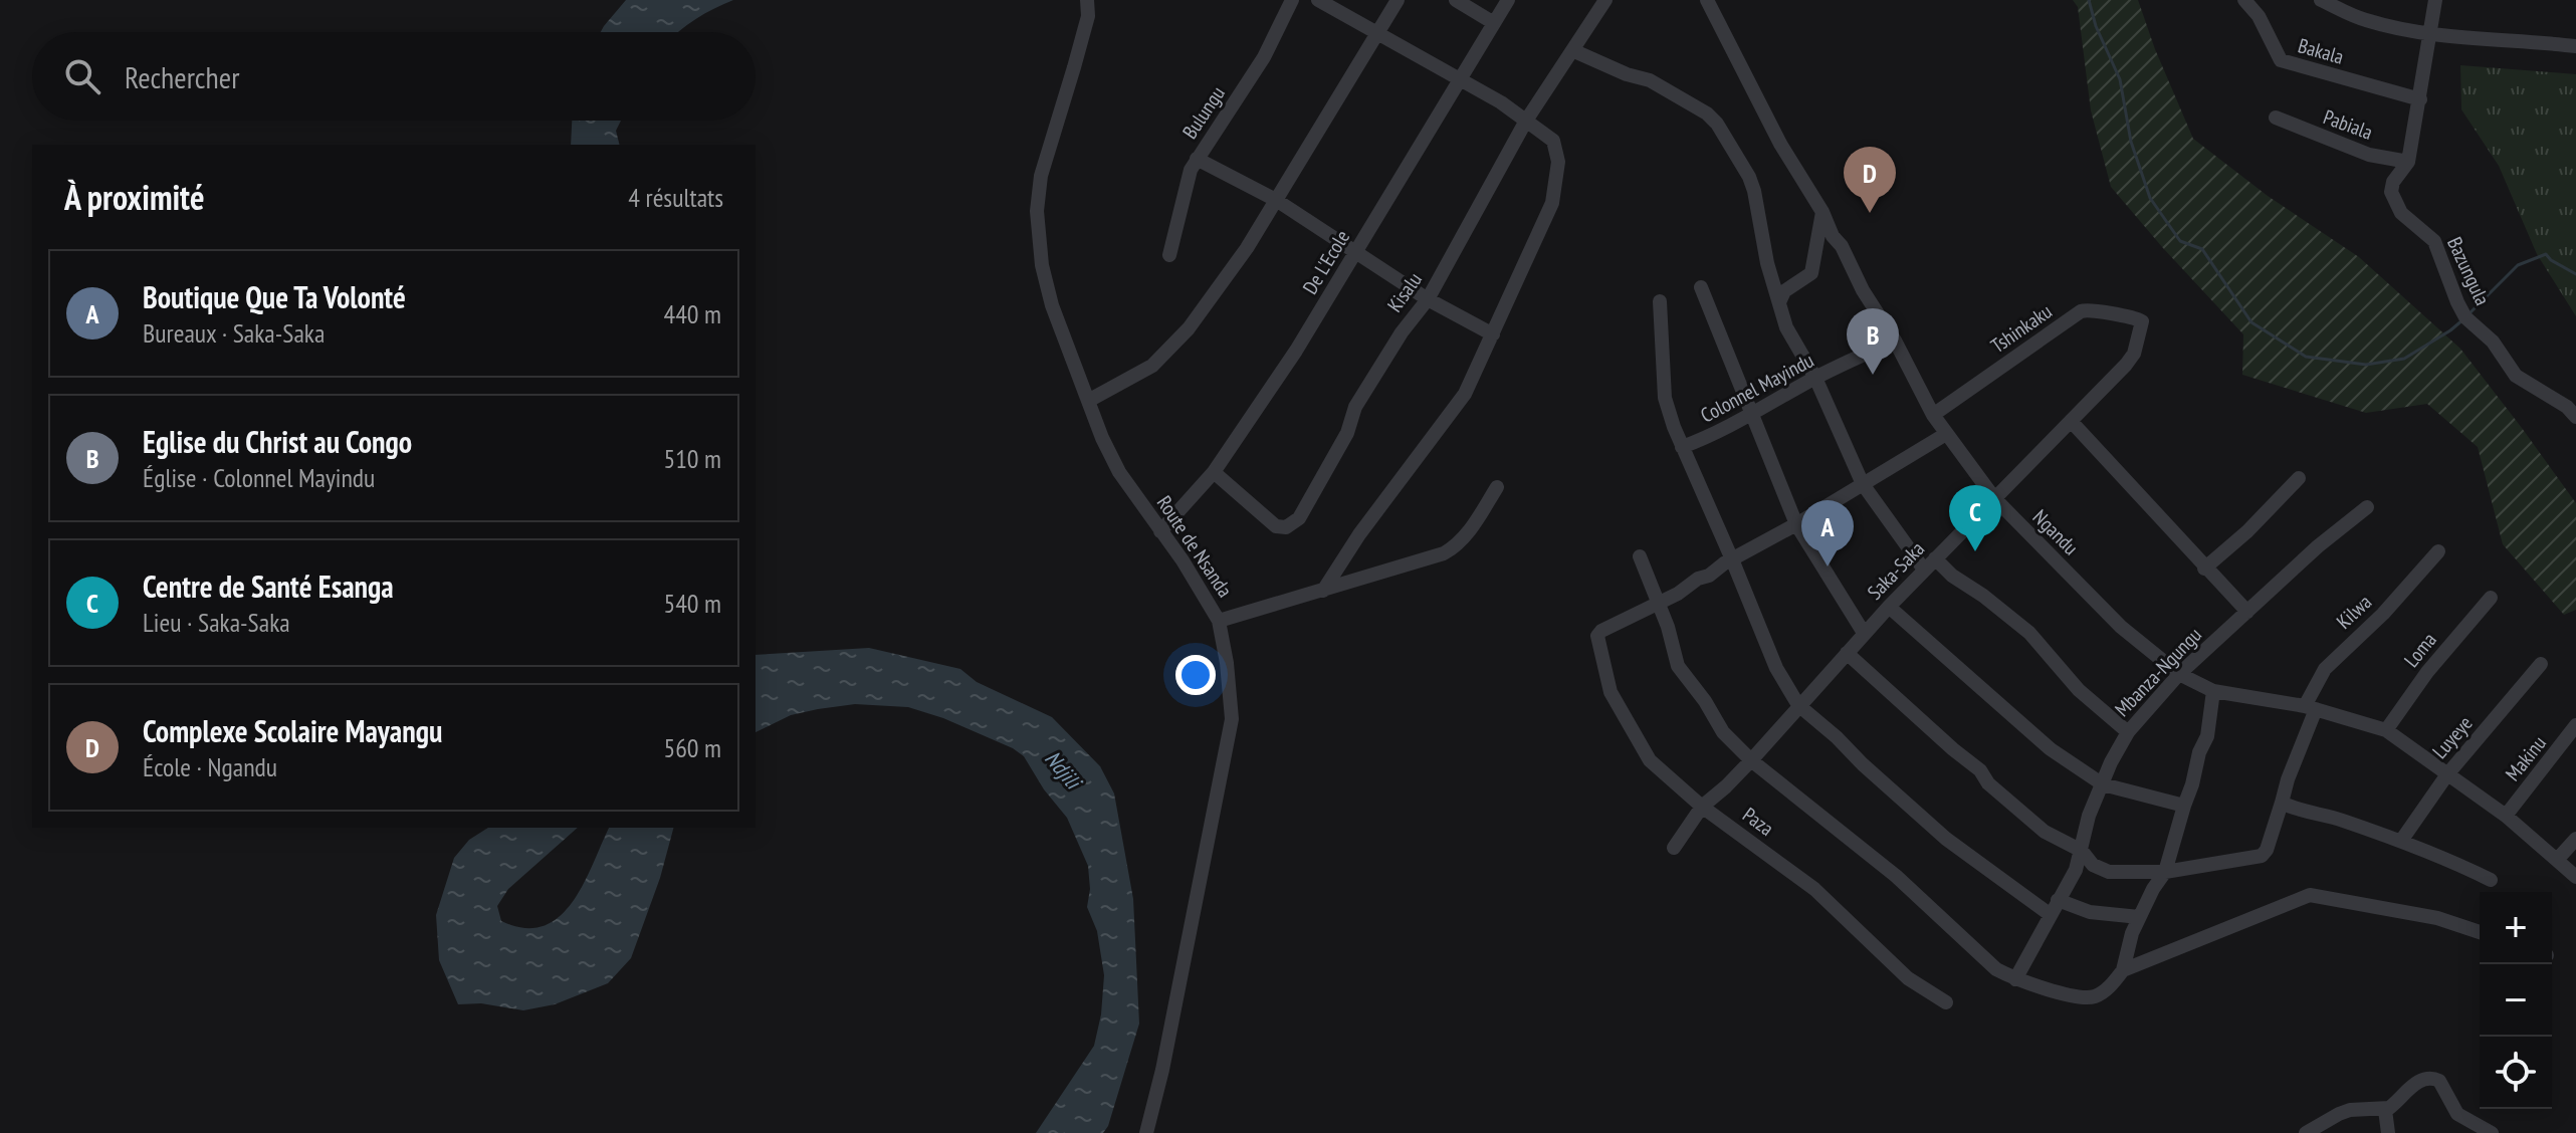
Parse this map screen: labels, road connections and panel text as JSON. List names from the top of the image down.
{
  "streets": {
    "street": [
      "Bakala",
      "Bulungu",
      "Pabiala",
      "De L'Ecole",
      "Bazungula",
      "Kisalu",
      "Tshinkaku",
      "Colonnel Mayindu",
      "Ngandu",
      "Route de Nsanda",
      "Saka-Saka",
      "Kilwa",
      "Loma",
      "Mbanza-Ngungu",
      "Luyeye",
      "Makinu",
      "Paza"
    ]
  },
  "crossings": [
    ["Pabiala", "Bazungula"],
    ["De L'Ecole", "Kisalu"],
    ["De L'Ecole", "Route de Nsanda"],
    ["Tshinkaku", "Ngandu"],
    ["Tshinkaku", "Saka-Saka"],
    ["Colonnel Mayindu", "Ngandu"],
    ["Ngandu", "Saka-Saka"],
    ["Ngandu", "Kilwa"],
    ["Ngandu", "Loma"],
    ["Ngandu", "Mbanza-Ngungu"],
    ["Ngandu", "Luyeye"],
    ["Ngandu", "Makinu"],
    ["Saka-Saka", "Paza"]
  ],
  "water": ["Ndjili"],
  "page": {
    "search": "Rechercher",
    "heading": ["À proximité", "4 résultats"],
    "pins": [
      "D",
      "B",
      "C",
      "A"
    ],
    "list": [
      {
        "mark": "A",
        "name": "Boutique Que Ta Volonté",
        "note": "Bureaux · Saka-Saka",
        "value": "440 m"
      },
      {
        "mark": "B",
        "name": "Eglise du Christ au Congo",
        "note": "Église · Colonnel Mayindu",
        "value": "510 m"
      },
      {
        "mark": "C",
        "name": "Centre de Santé Esanga",
        "note": "Lieu · Saka-Saka",
        "value": "540 m"
      },
      {
        "mark": "D",
        "name": "Complexe Scolaire Mayangu",
        "note": "École · Ngandu",
        "value": "560 m"
      }
    ],
    "map_buttons": ["+", "−"]
  }
}
